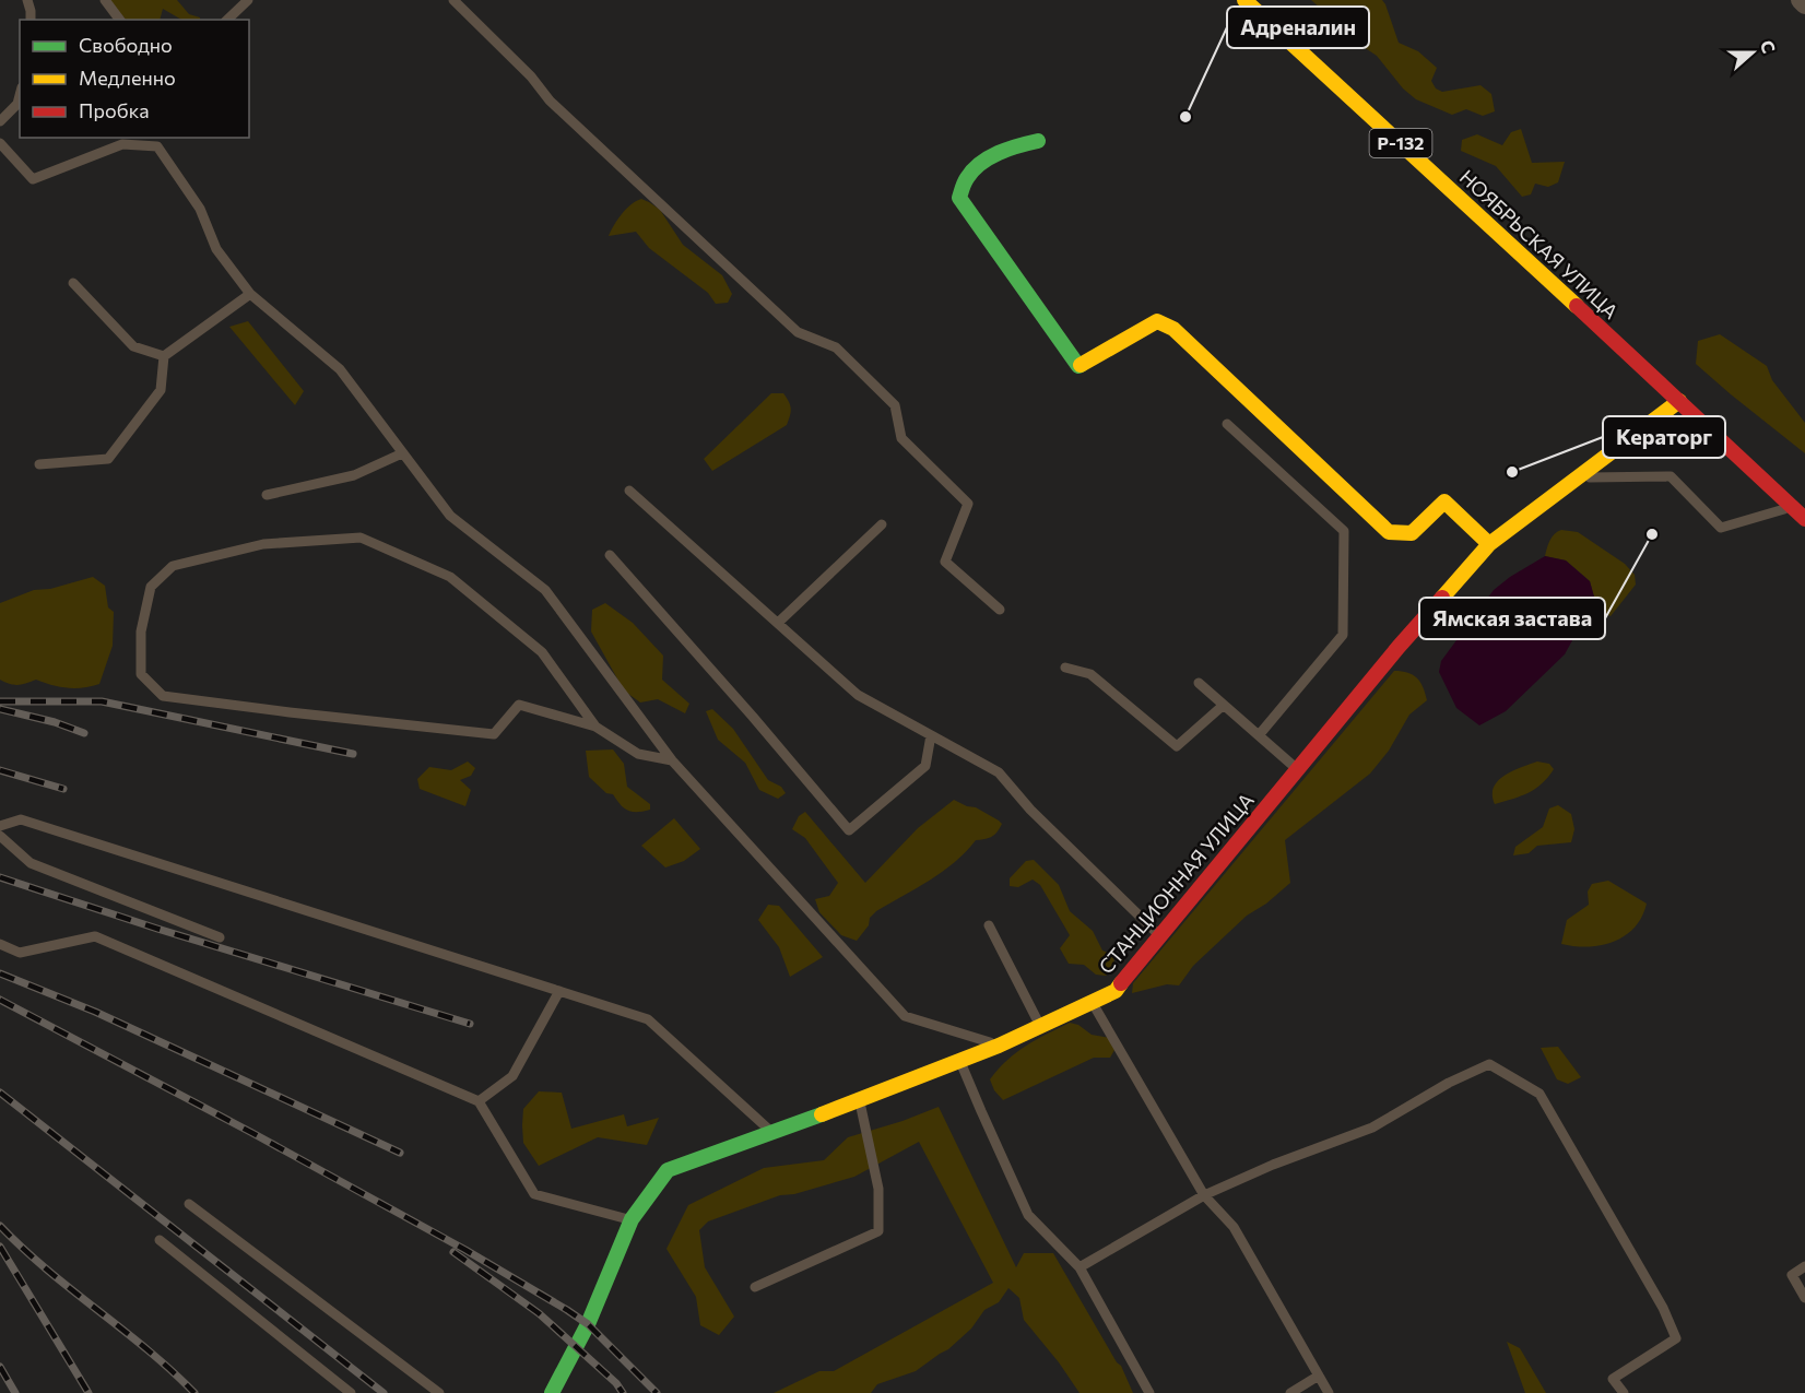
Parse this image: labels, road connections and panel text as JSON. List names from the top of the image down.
{
  "streets": {
    "main road": ["Р-132", "НОЯБРЬСКАЯ УЛИЦА", "СТАНЦИОННАЯ УЛИЦА"]
  },
  "crossings": [
    ["НОЯБРЬСКАЯ УЛИЦА", "СТАНЦИОННАЯ УЛИЦА"]
  ],
  "places": ["Адреналин", "Кераторг", "Ямская застава"],
  "legend": ["Свободно", "Медленно", "Пробка"],
  "north": "right"
}
